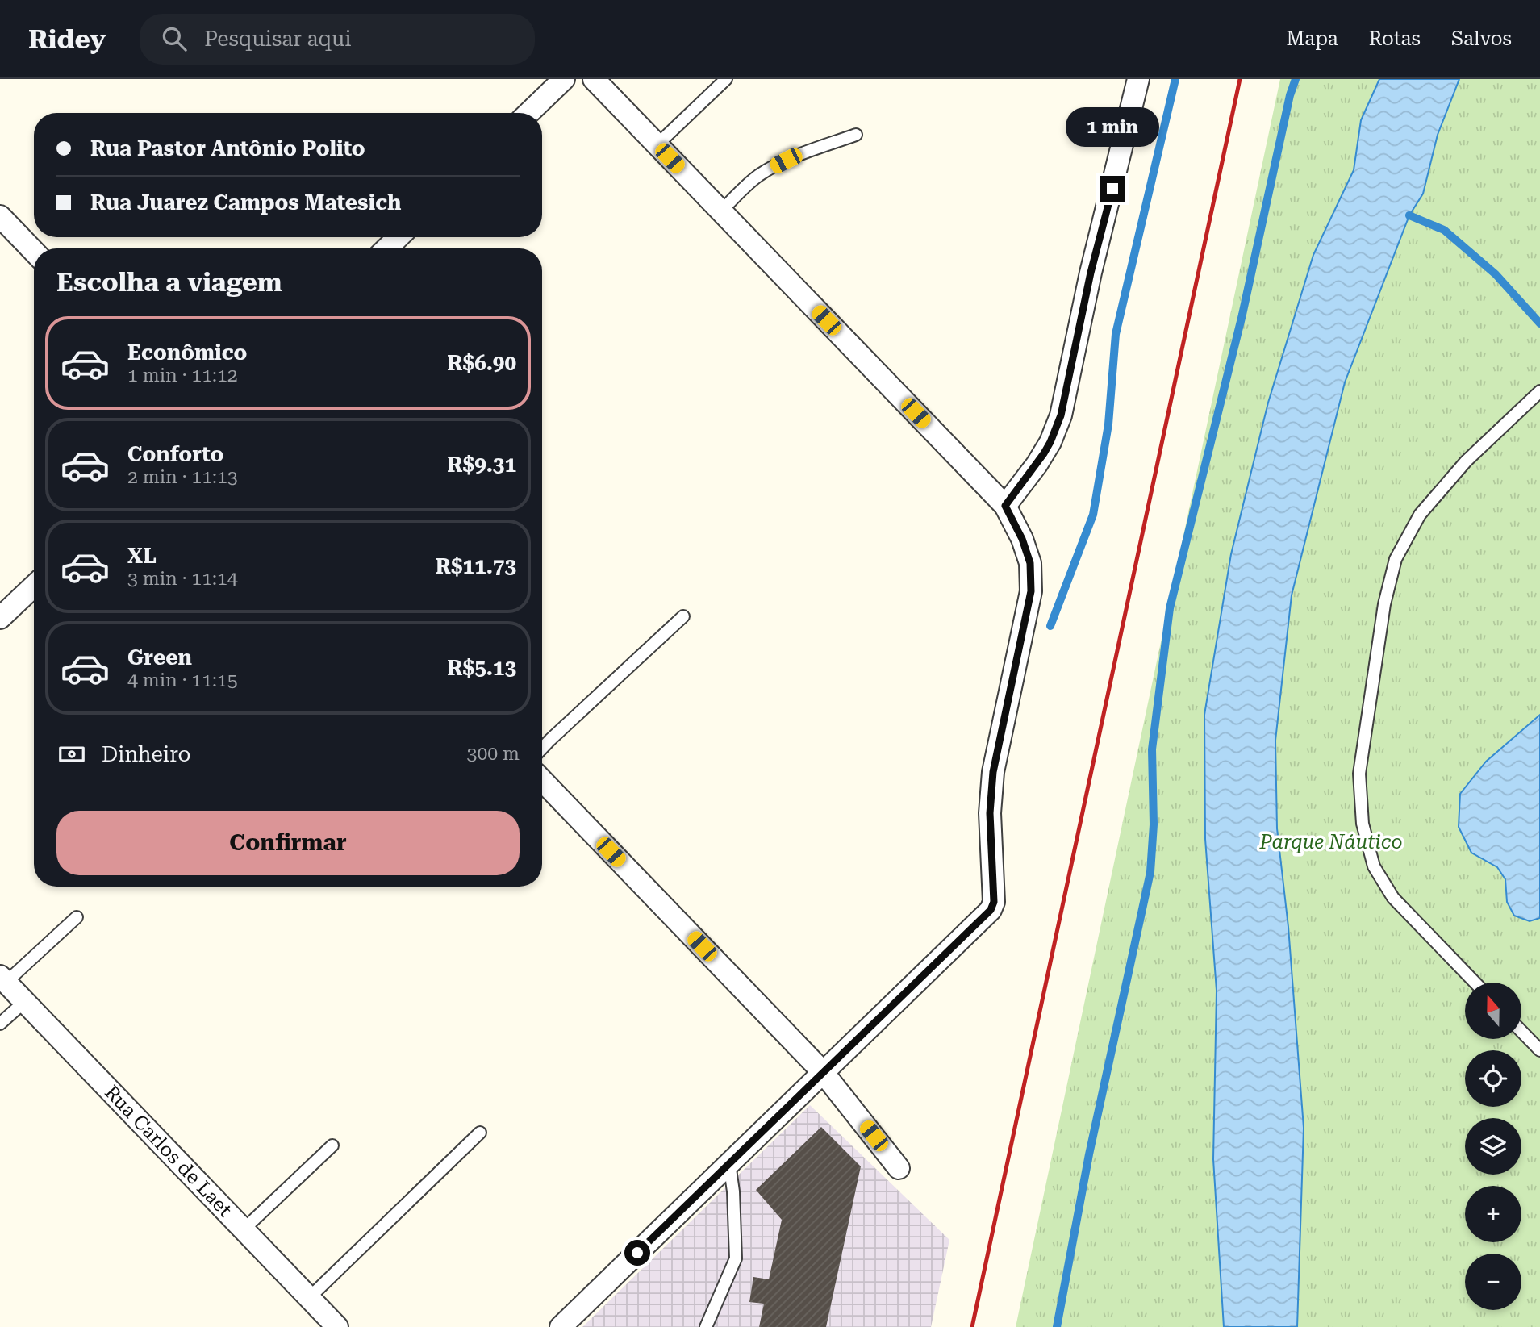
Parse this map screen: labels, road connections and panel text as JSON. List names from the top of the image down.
{
  "streets": {
    "street": ["Rua Carlos de Laet"]
  },
  "parks": ["Parque Náutico"],
  "north": "top",
  "page": {
    "header": "Ridey",
    "search": "Pesquisar aqui",
    "nav": ["Mapa", "Rotas", "Salvos"],
    "bubble": "1 min",
    "banner": ["Rua Pastor Antônio Polito", "Rua Juarez Campos Matesich"],
    "heading": "Escolha a viagem",
    "list": [
      {
        "name": "Econômico",
        "note": "1 min · 11:12",
        "value": "R$6.90"
      },
      {
        "name": "Conforto",
        "note": "2 min · 11:13",
        "value": "R$9.31"
      },
      {
        "name": "XL",
        "note": "3 min · 11:14",
        "value": "R$11.73"
      },
      {
        "name": "Green",
        "note": "4 min · 11:15",
        "value": "R$5.13"
      }
    ],
    "pay": ["Dinheiro", "300 m"],
    "buttons": "Confirmar",
    "map_buttons": ["+", "−"]
  }
}
